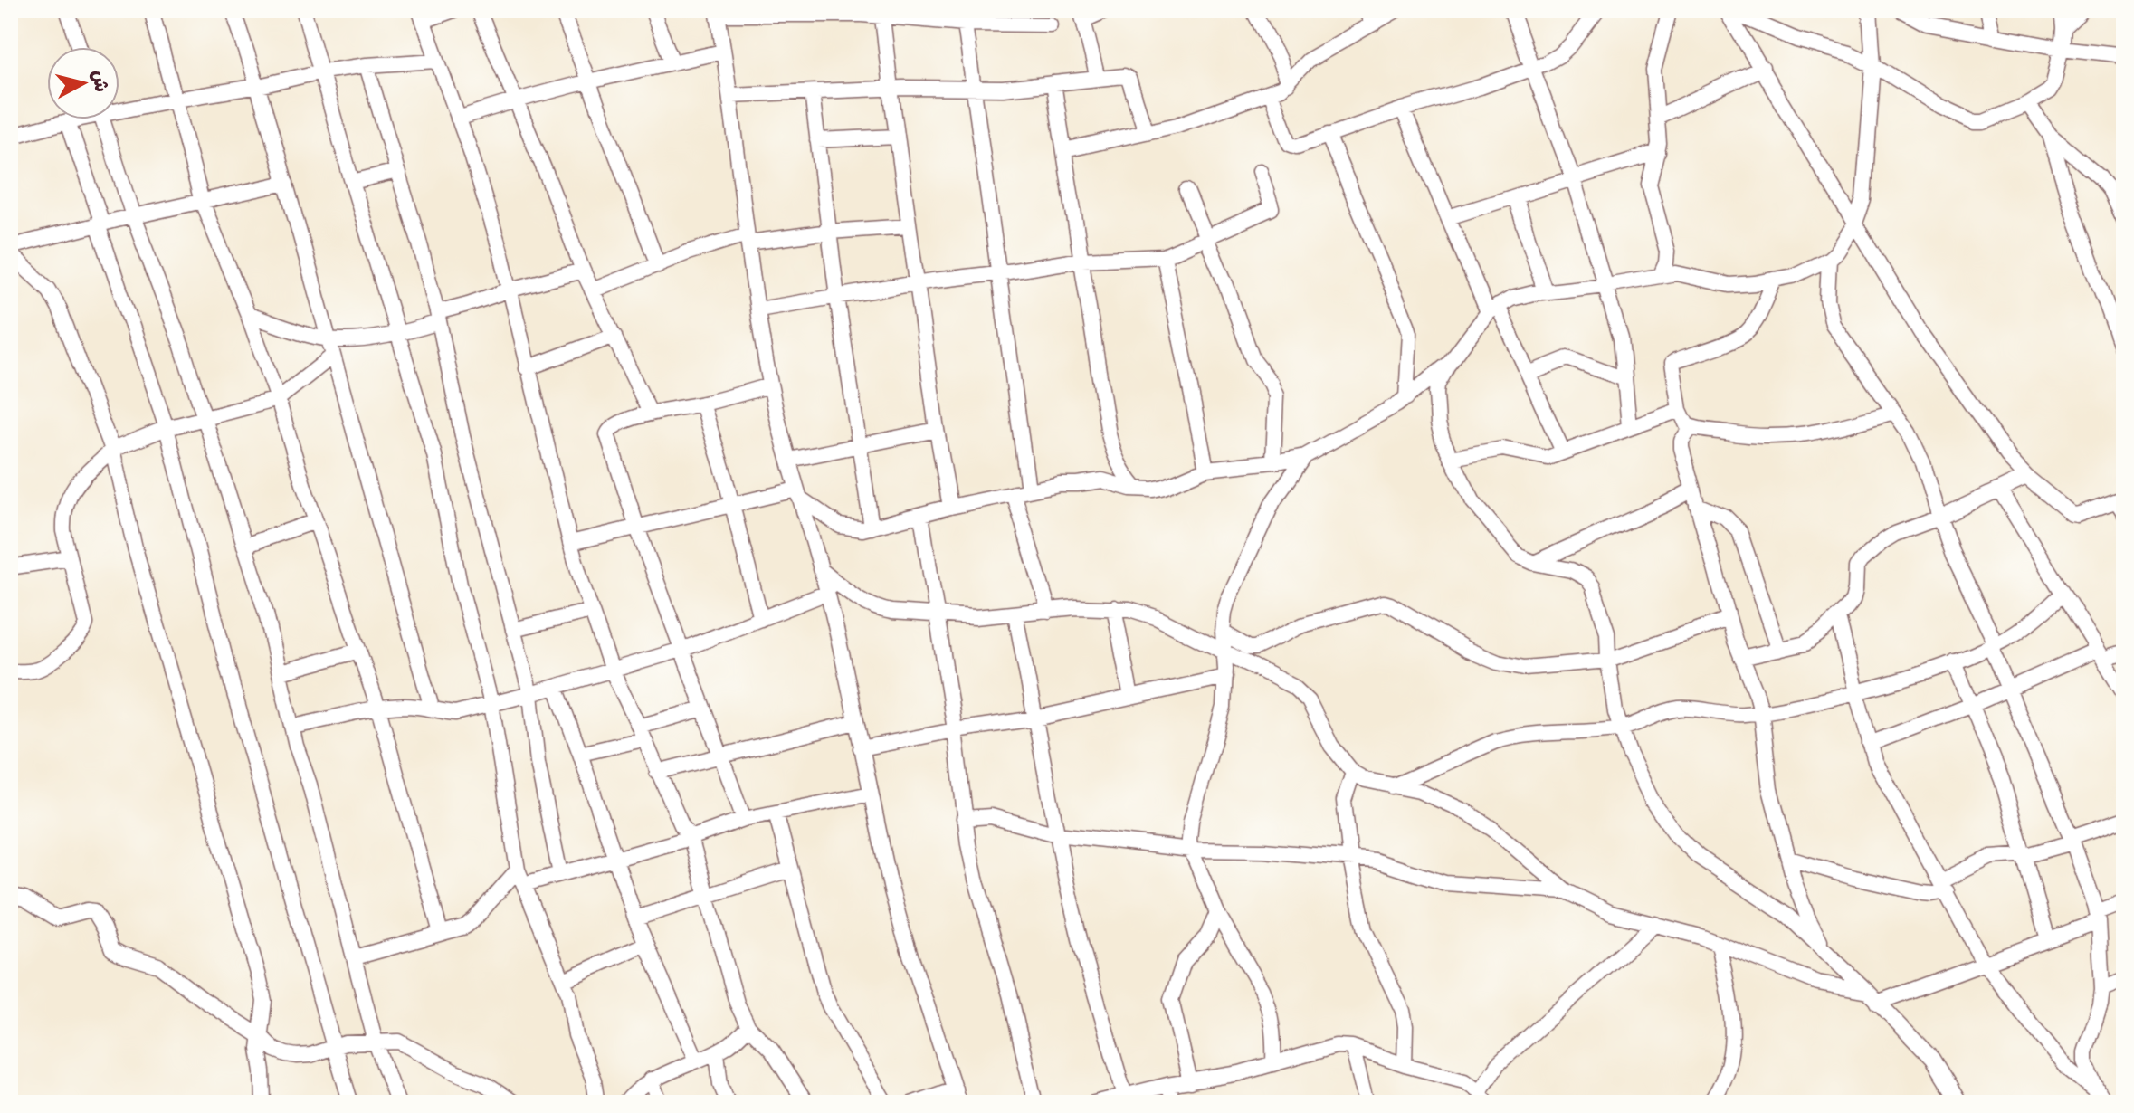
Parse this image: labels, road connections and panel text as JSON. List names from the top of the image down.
{
  "north": "right"
}
